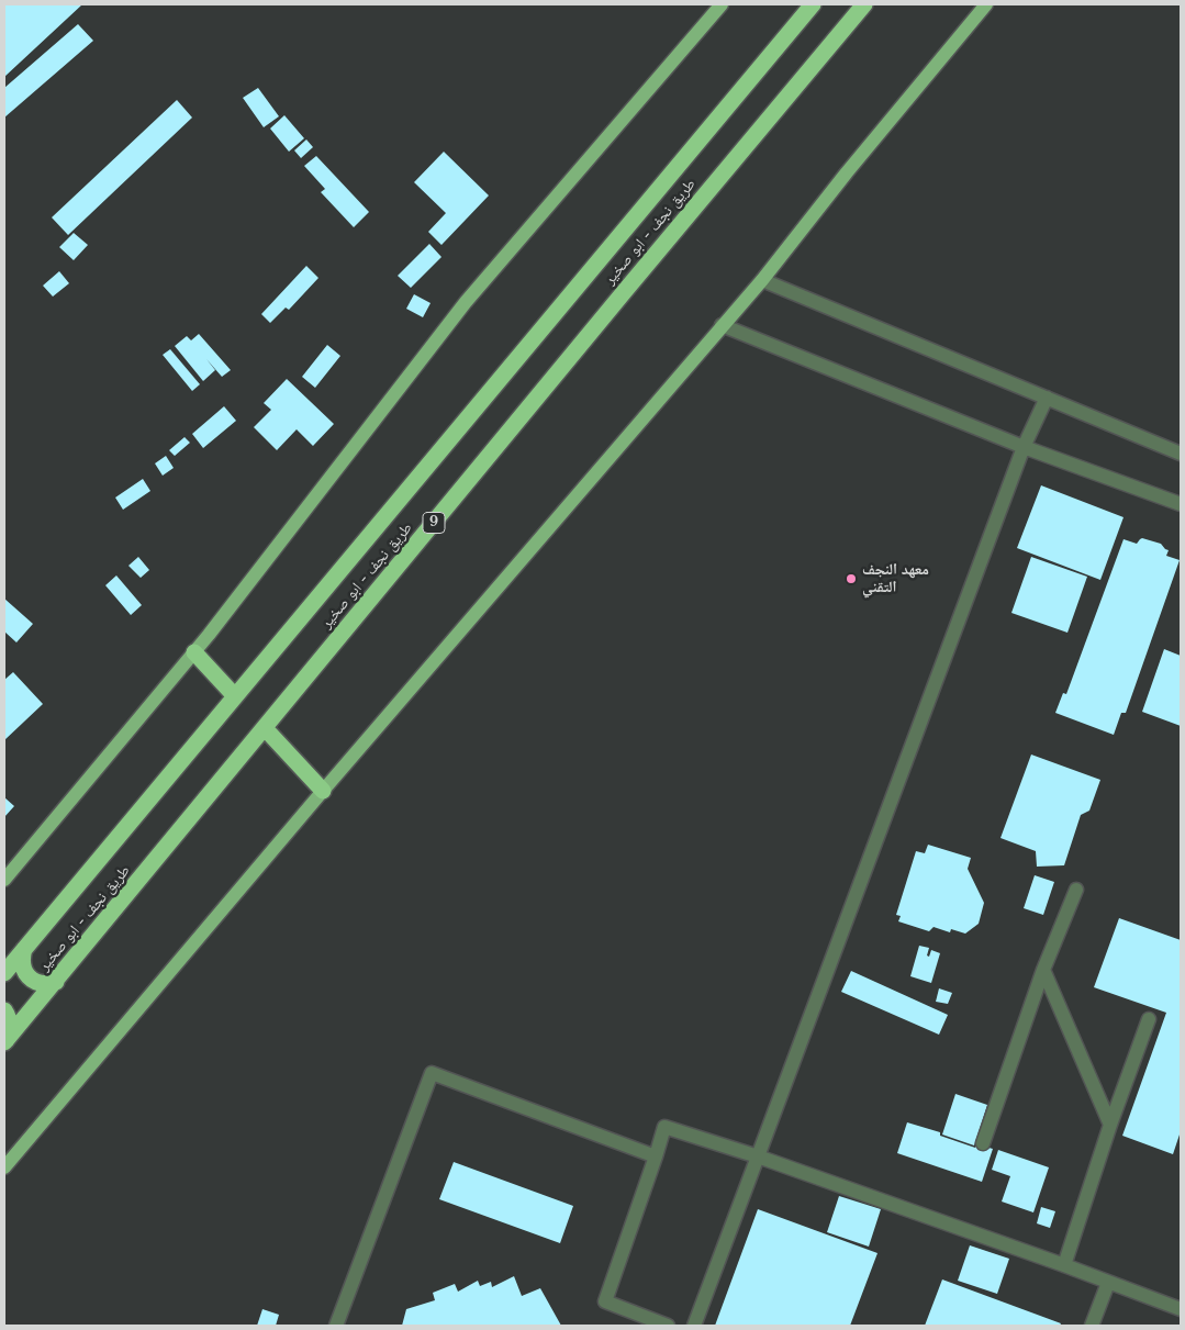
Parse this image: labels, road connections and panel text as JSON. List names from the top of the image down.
{
  "streets": {
    "highway": ["طريق نجف - ابو صخير", "9"]
  },
  "places": ["معهد النجف التقني"]
}
